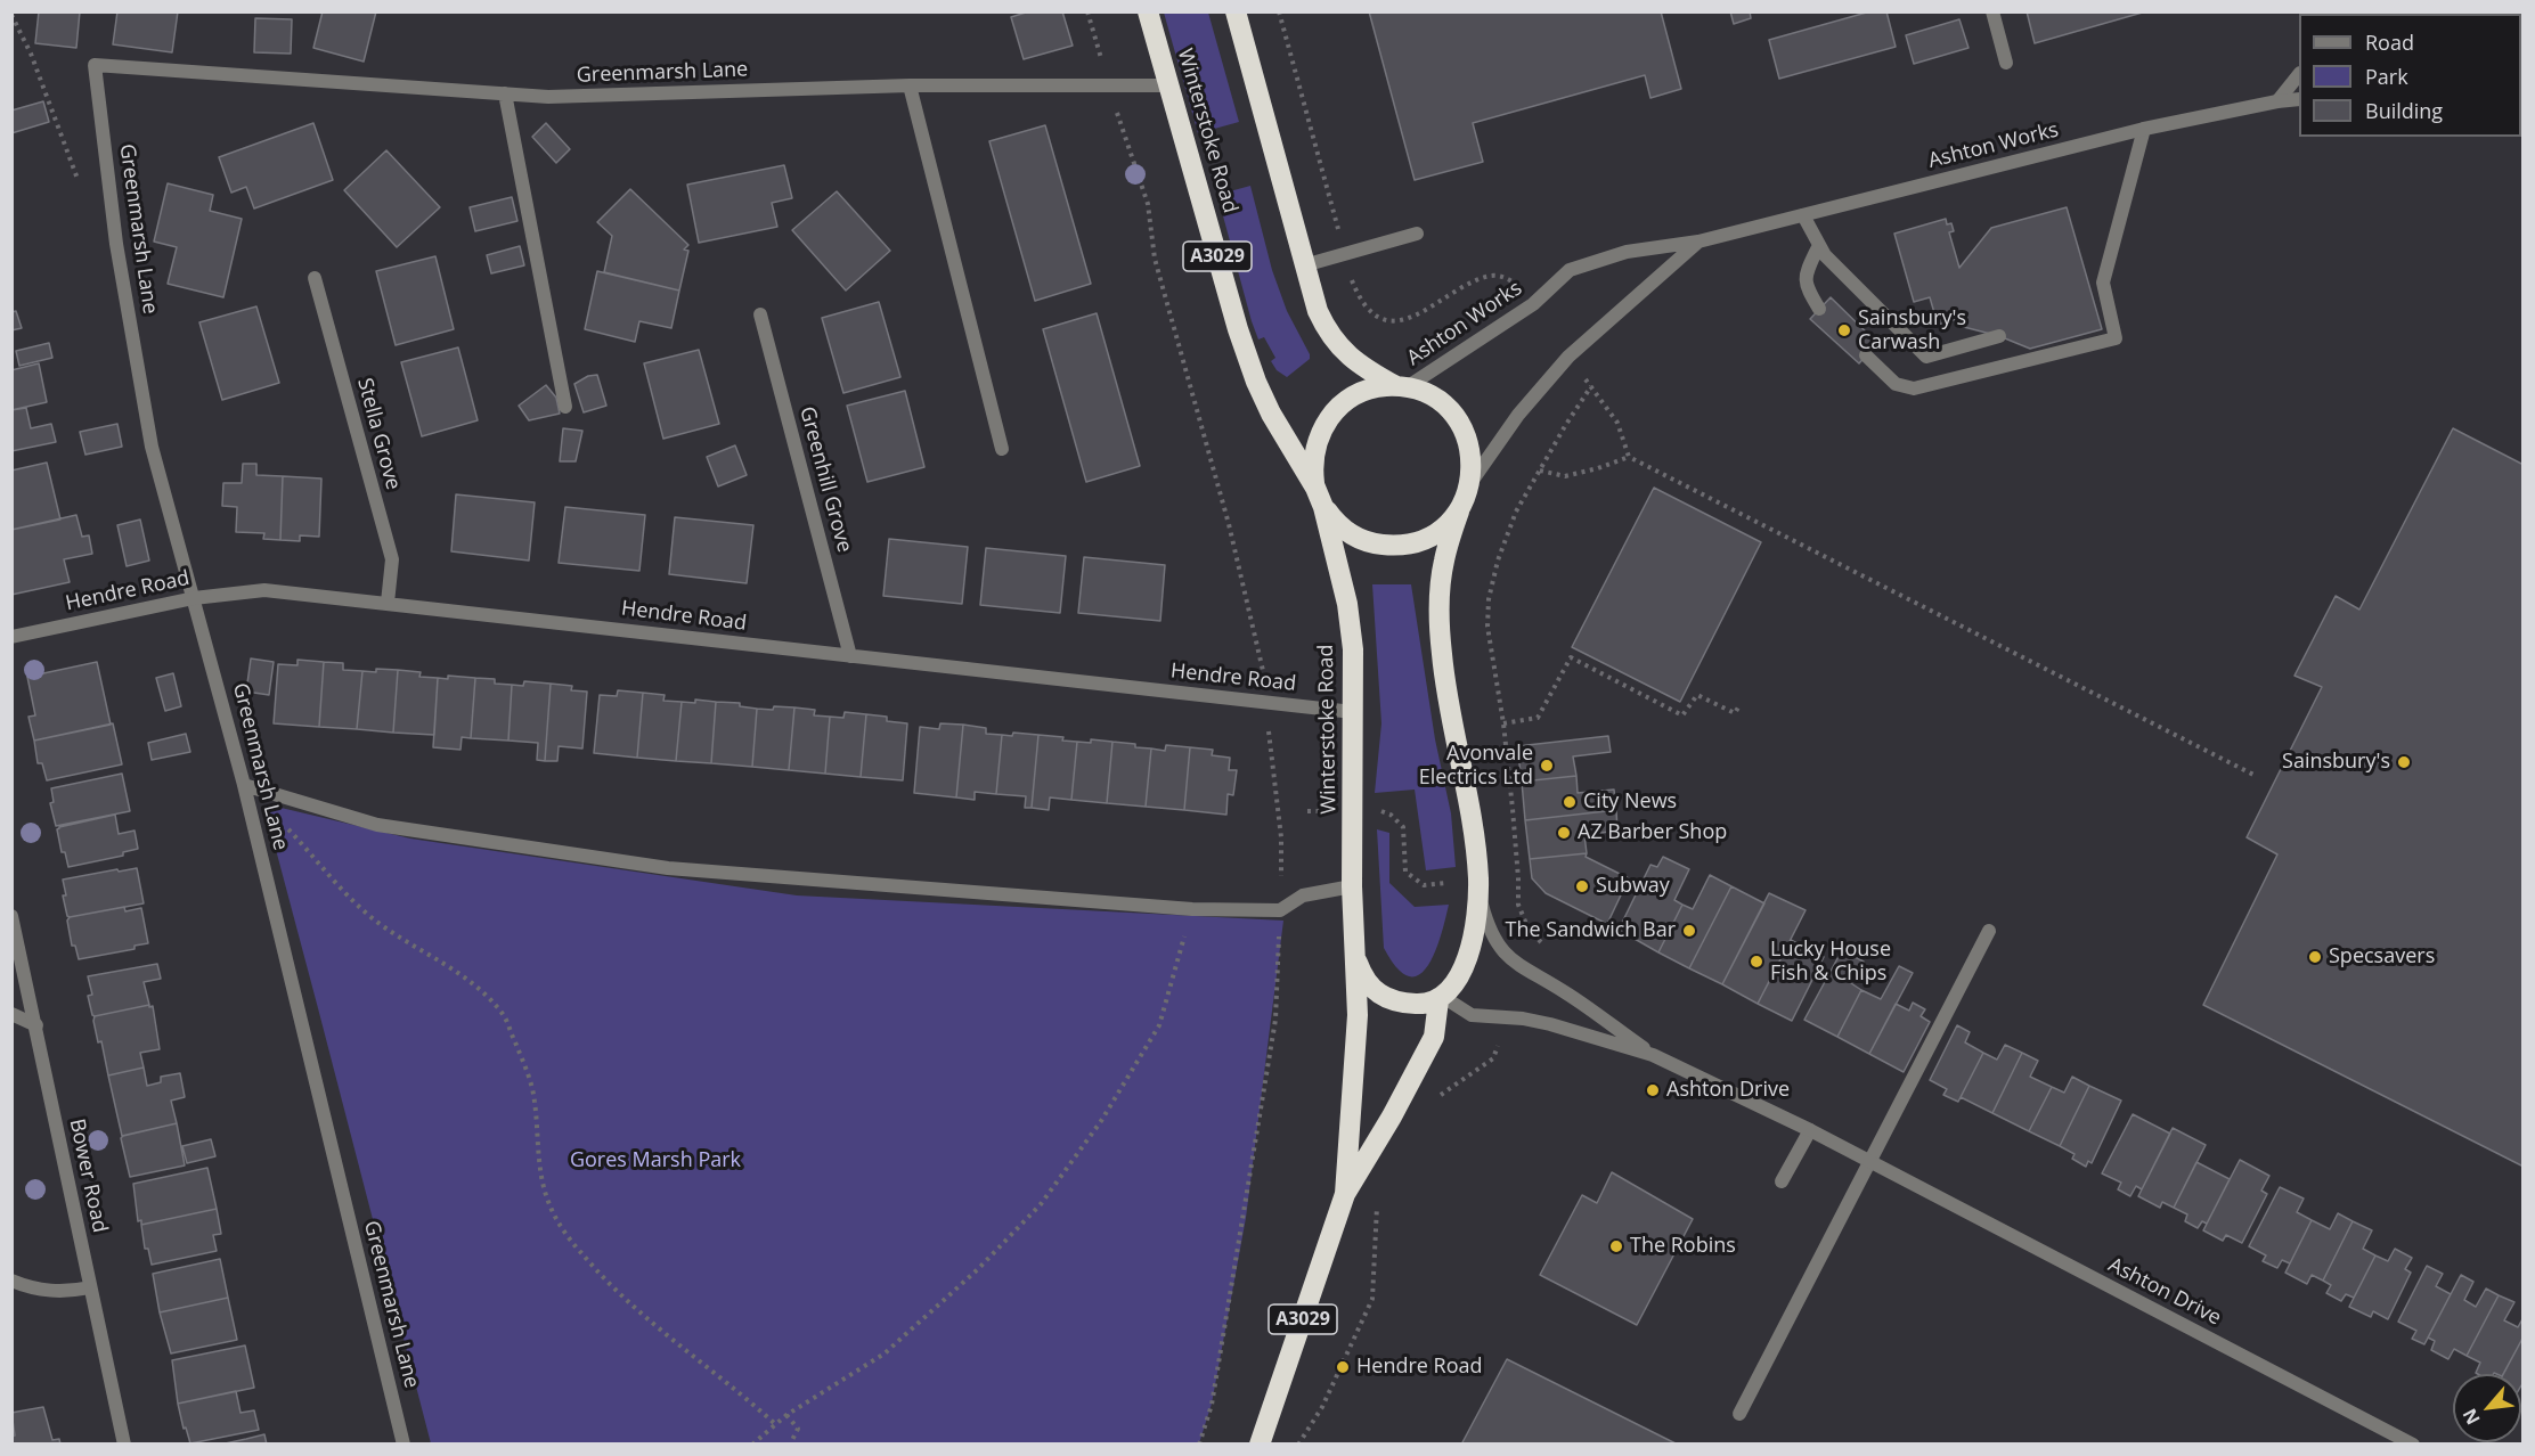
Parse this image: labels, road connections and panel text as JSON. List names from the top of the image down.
{
  "streets": {
    "highway": ["Winterstoke Road", "A3029"],
    "street": [
      "Greenmarsh Lane",
      "Ashton Works",
      "Stella Grove",
      "Greenhill Grove",
      "Hendre Road",
      "Bower Road",
      "Ashton Drive"
    ]
  },
  "crossings": [
    ["Greenmarsh Lane", "Winterstoke Road"],
    ["Greenmarsh Lane", "Hendre Road"],
    ["Winterstoke Road", "Ashton Works"],
    ["Winterstoke Road", "Hendre Road"],
    ["Winterstoke Road", "Ashton Drive"],
    ["Stella Grove", "Hendre Road"],
    ["Greenhill Grove", "Hendre Road"]
  ],
  "parks": ["Gores Marsh Park"],
  "places": [
    "Sainsbury's Carwash",
    "Sainsbury's",
    "Avonvale Electrics Ltd",
    "City News",
    "AZ Barber Shop",
    "Subway",
    "The Sandwich Bar",
    "Specsavers",
    "Lucky House Fish & Chips",
    "Ashton Drive",
    "The Robins",
    "Hendre Road"
  ],
  "legend": ["Road", "Park", "Building"],
  "north": "bottom left"
}
